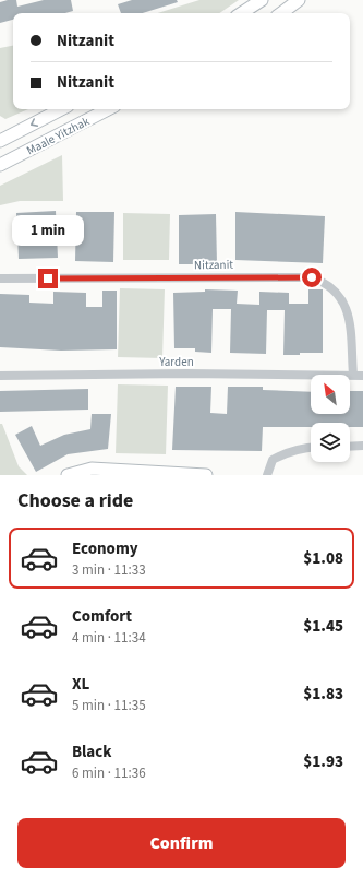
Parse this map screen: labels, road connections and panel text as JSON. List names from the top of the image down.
{
  "streets": {
    "main road": ["Maale Yitzhak"],
    "street": ["Nitzanit", "Yarden"]
  },
  "crossings": [
    ["Nitzanit", "Yarden"]
  ],
  "north": "top left",
  "page": {
    "banner": ["Nitzanit", "Nitzanit"],
    "bubble": "1 min",
    "heading": "Choose a ride",
    "list": [
      {
        "name": "Economy",
        "note": "3 min · 11:33",
        "value": "$1.08"
      },
      {
        "name": "Comfort",
        "note": "4 min · 11:34",
        "value": "$1.45"
      },
      {
        "name": "XL",
        "note": "5 min · 11:35",
        "value": "$1.83"
      },
      {
        "name": "Black",
        "note": "6 min · 11:36",
        "value": "$1.93"
      }
    ],
    "buttons": "Confirm"
  }
}
